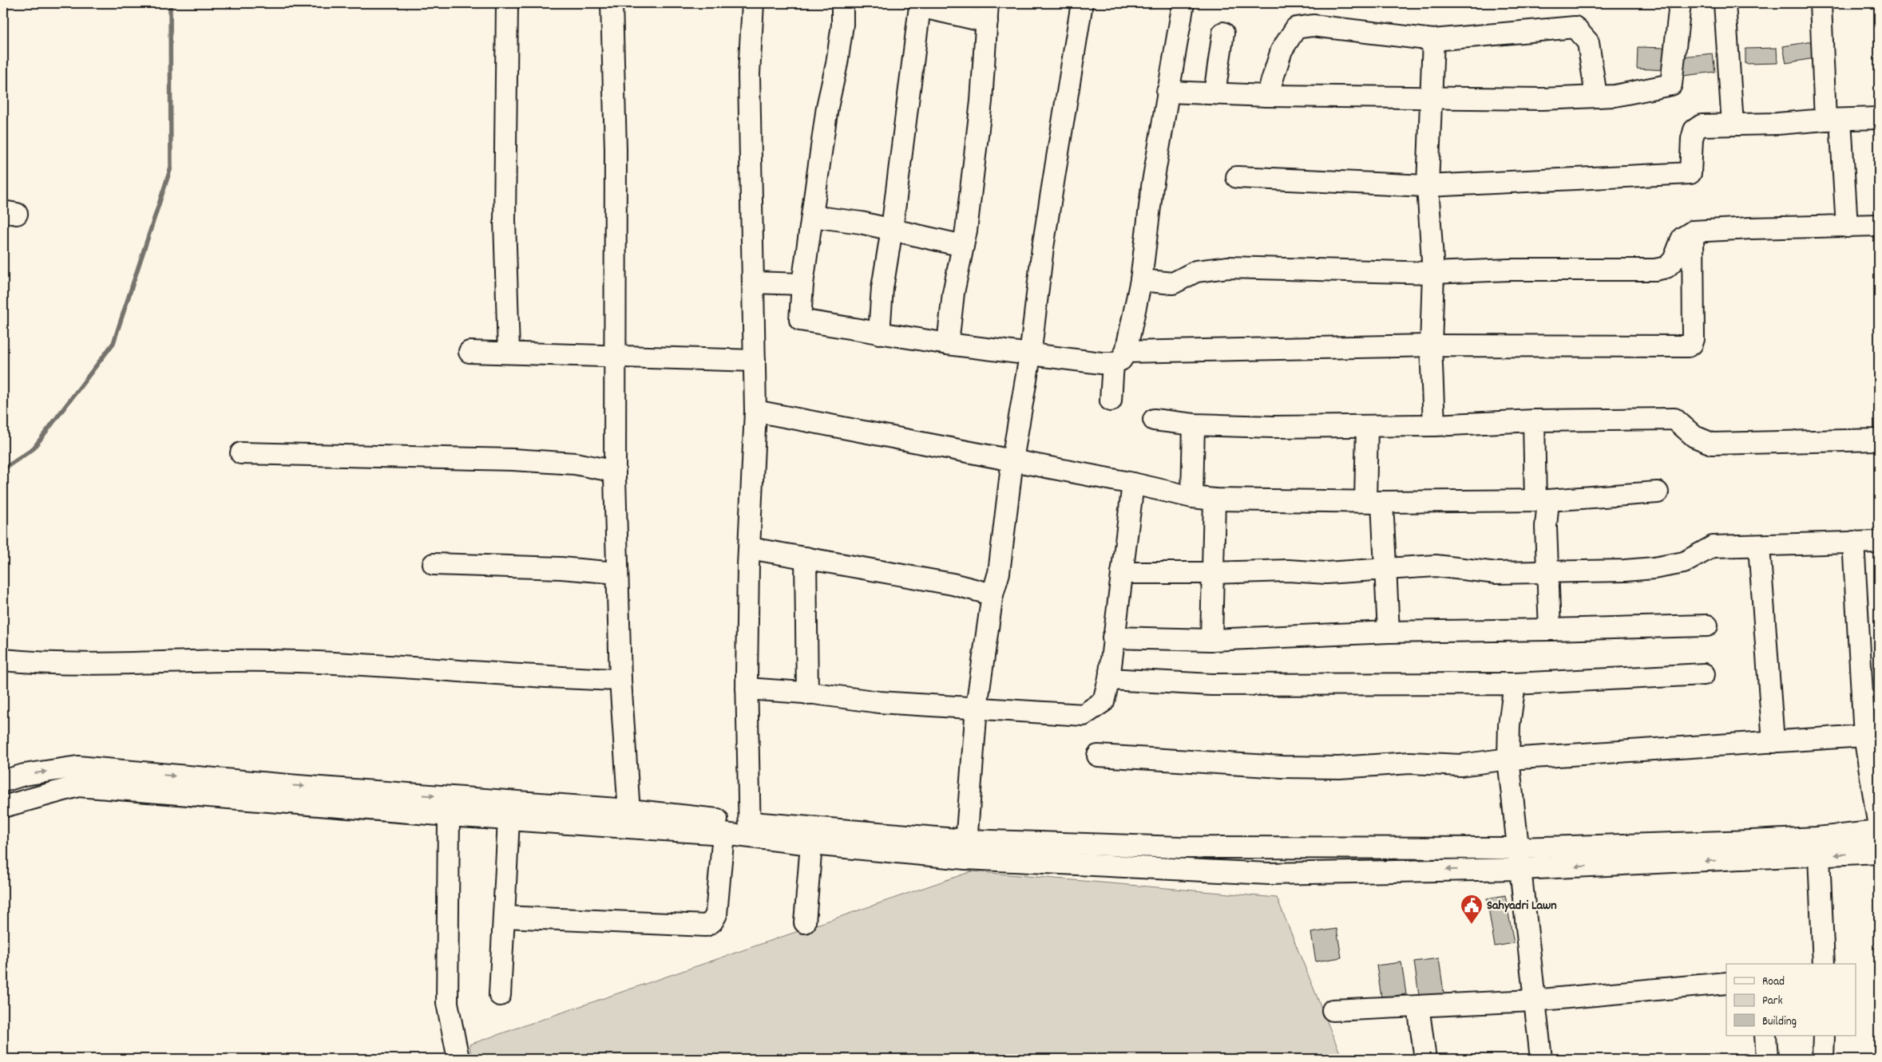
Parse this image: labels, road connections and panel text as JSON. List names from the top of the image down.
{
  "places": {
    "public building": ["Sahyadri Lawn"]
  },
  "legend": ["Road", "Park", "Building"]
}
